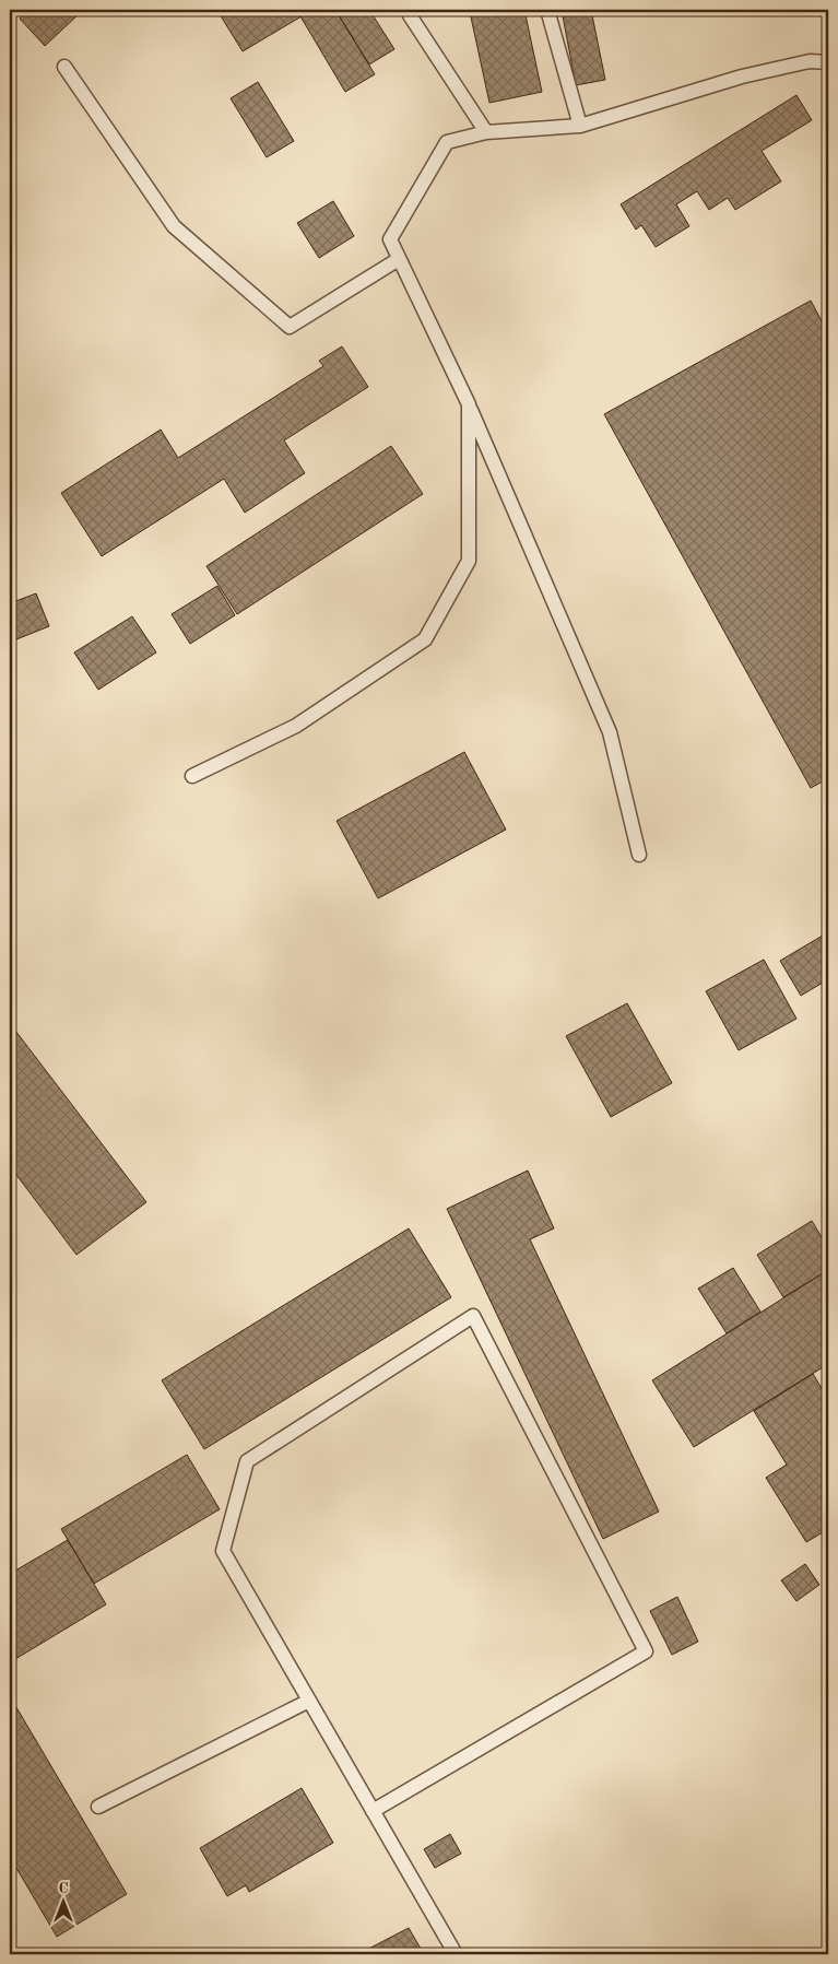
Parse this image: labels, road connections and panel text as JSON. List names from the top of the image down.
{
  "north": "top"
}
